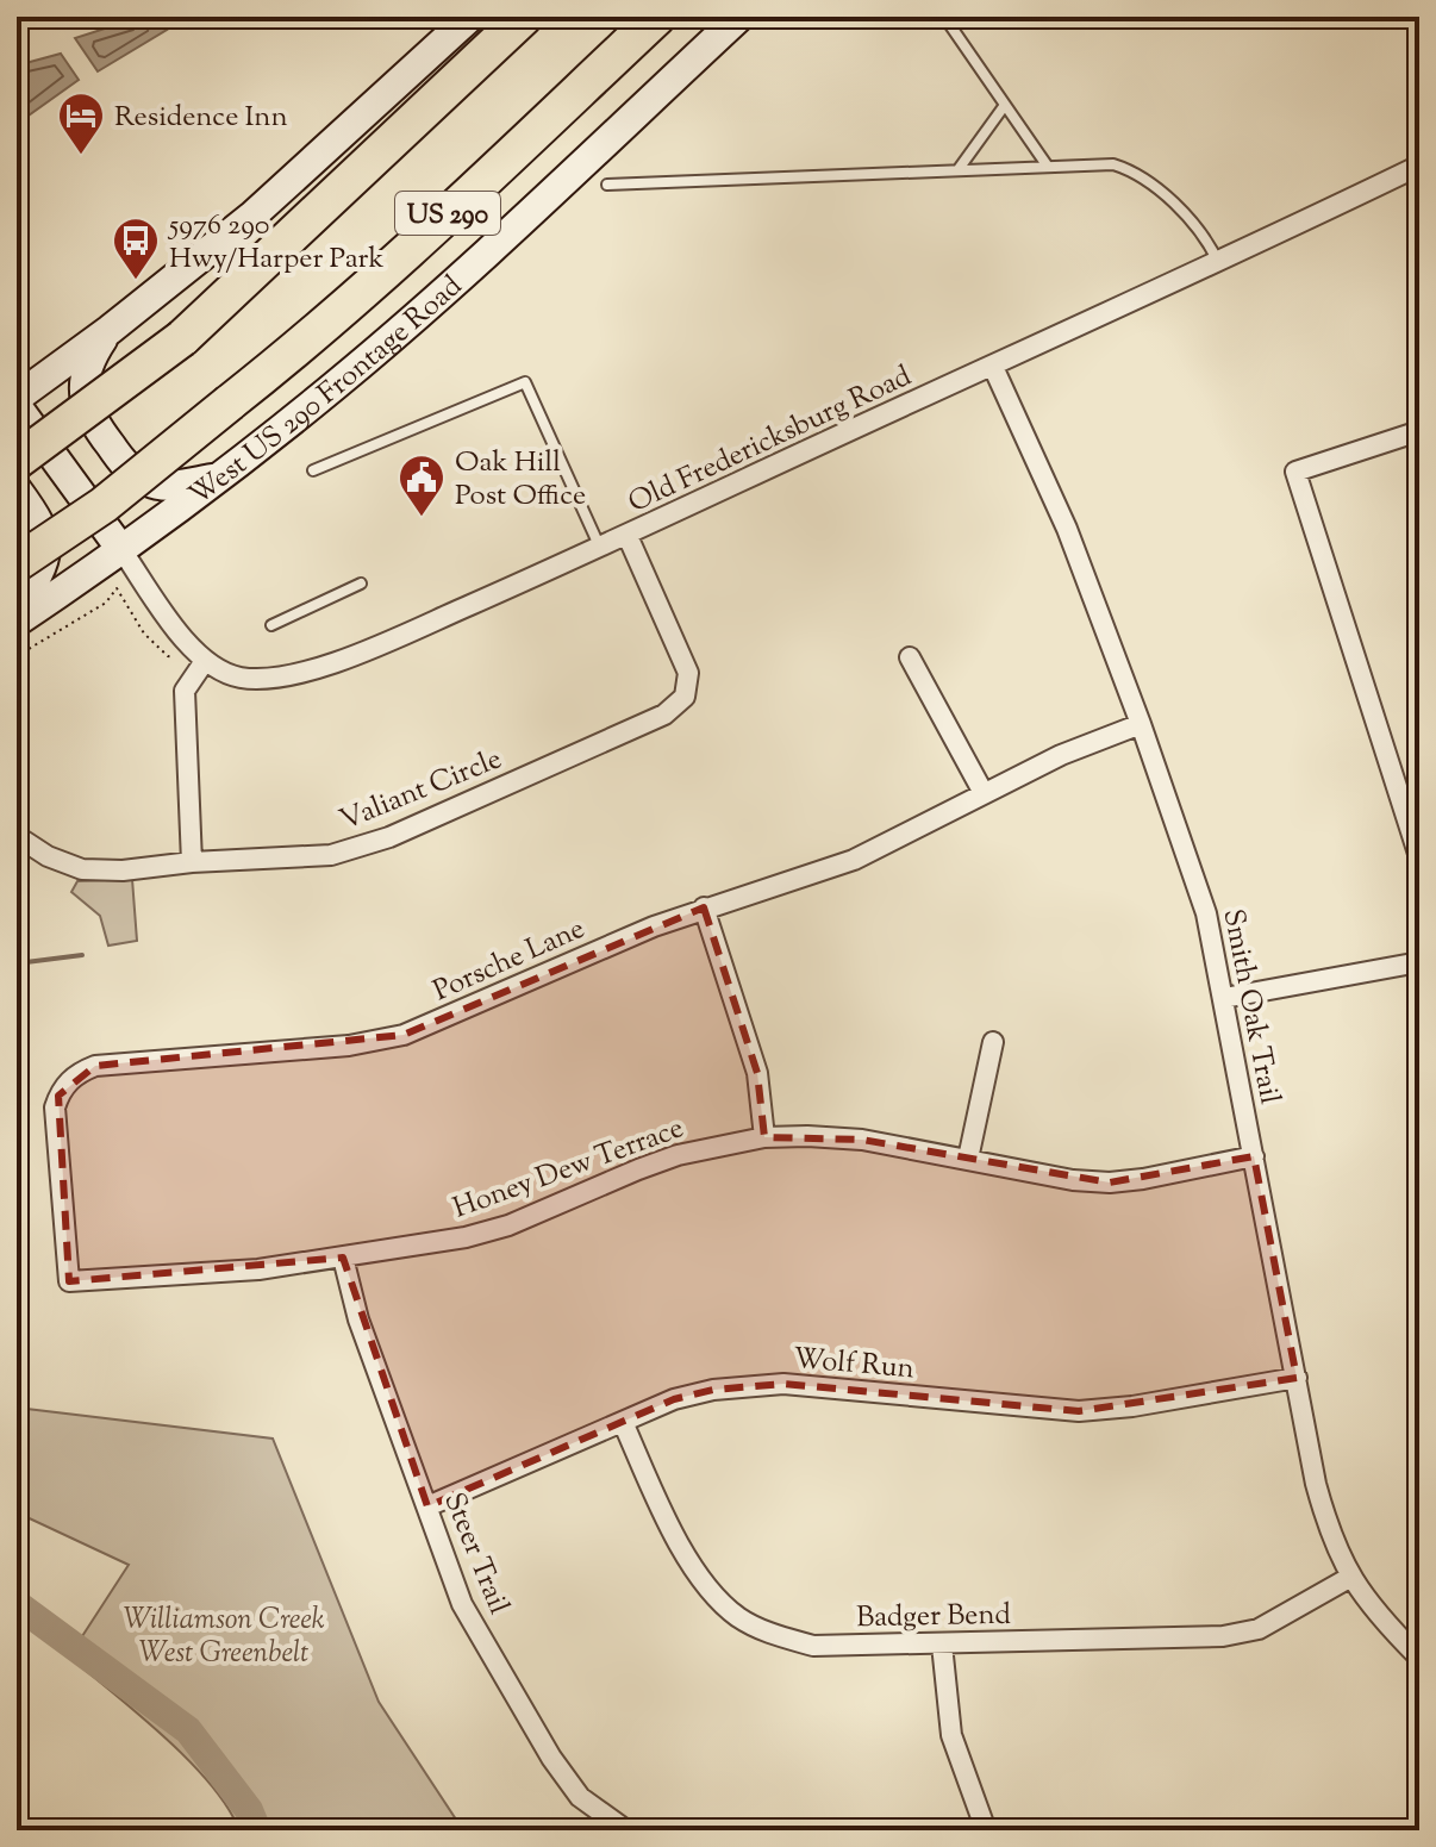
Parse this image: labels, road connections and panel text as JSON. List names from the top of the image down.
{
  "streets": {
    "highway": ["US 290"],
    "main road": ["West US 290 Frontage Road"],
    "street": [
      "Old Fredericksburg Road",
      "Valiant Circle",
      "Porsche Lane",
      "Smith Oak Trail",
      "Honey Dew Terrace",
      "Wolf Run",
      "Steer Trail",
      "Badger Bend"
    ]
  },
  "crossings": [
    ["Old Fredericksburg Road", "Valiant Circle"],
    ["Old Fredericksburg Road", "Smith Oak Trail"],
    ["Porsche Lane", "Smith Oak Trail"],
    ["Porsche Lane", "Honey Dew Terrace"],
    ["Smith Oak Trail", "Honey Dew Terrace"],
    ["Smith Oak Trail", "Wolf Run"],
    ["Smith Oak Trail", "Badger Bend"],
    ["Honey Dew Terrace", "Steer Trail"],
    ["Wolf Run", "Steer Trail"],
    ["Wolf Run", "Badger Bend"]
  ],
  "parks": ["Williamson Creek West Greenbelt"],
  "places": {
    "hotel": ["Residence Inn"],
    "bus stop": ["5976 290 Hwy/Harper Park"],
    "public building": ["Oak Hill Post Office"]
  }
}
